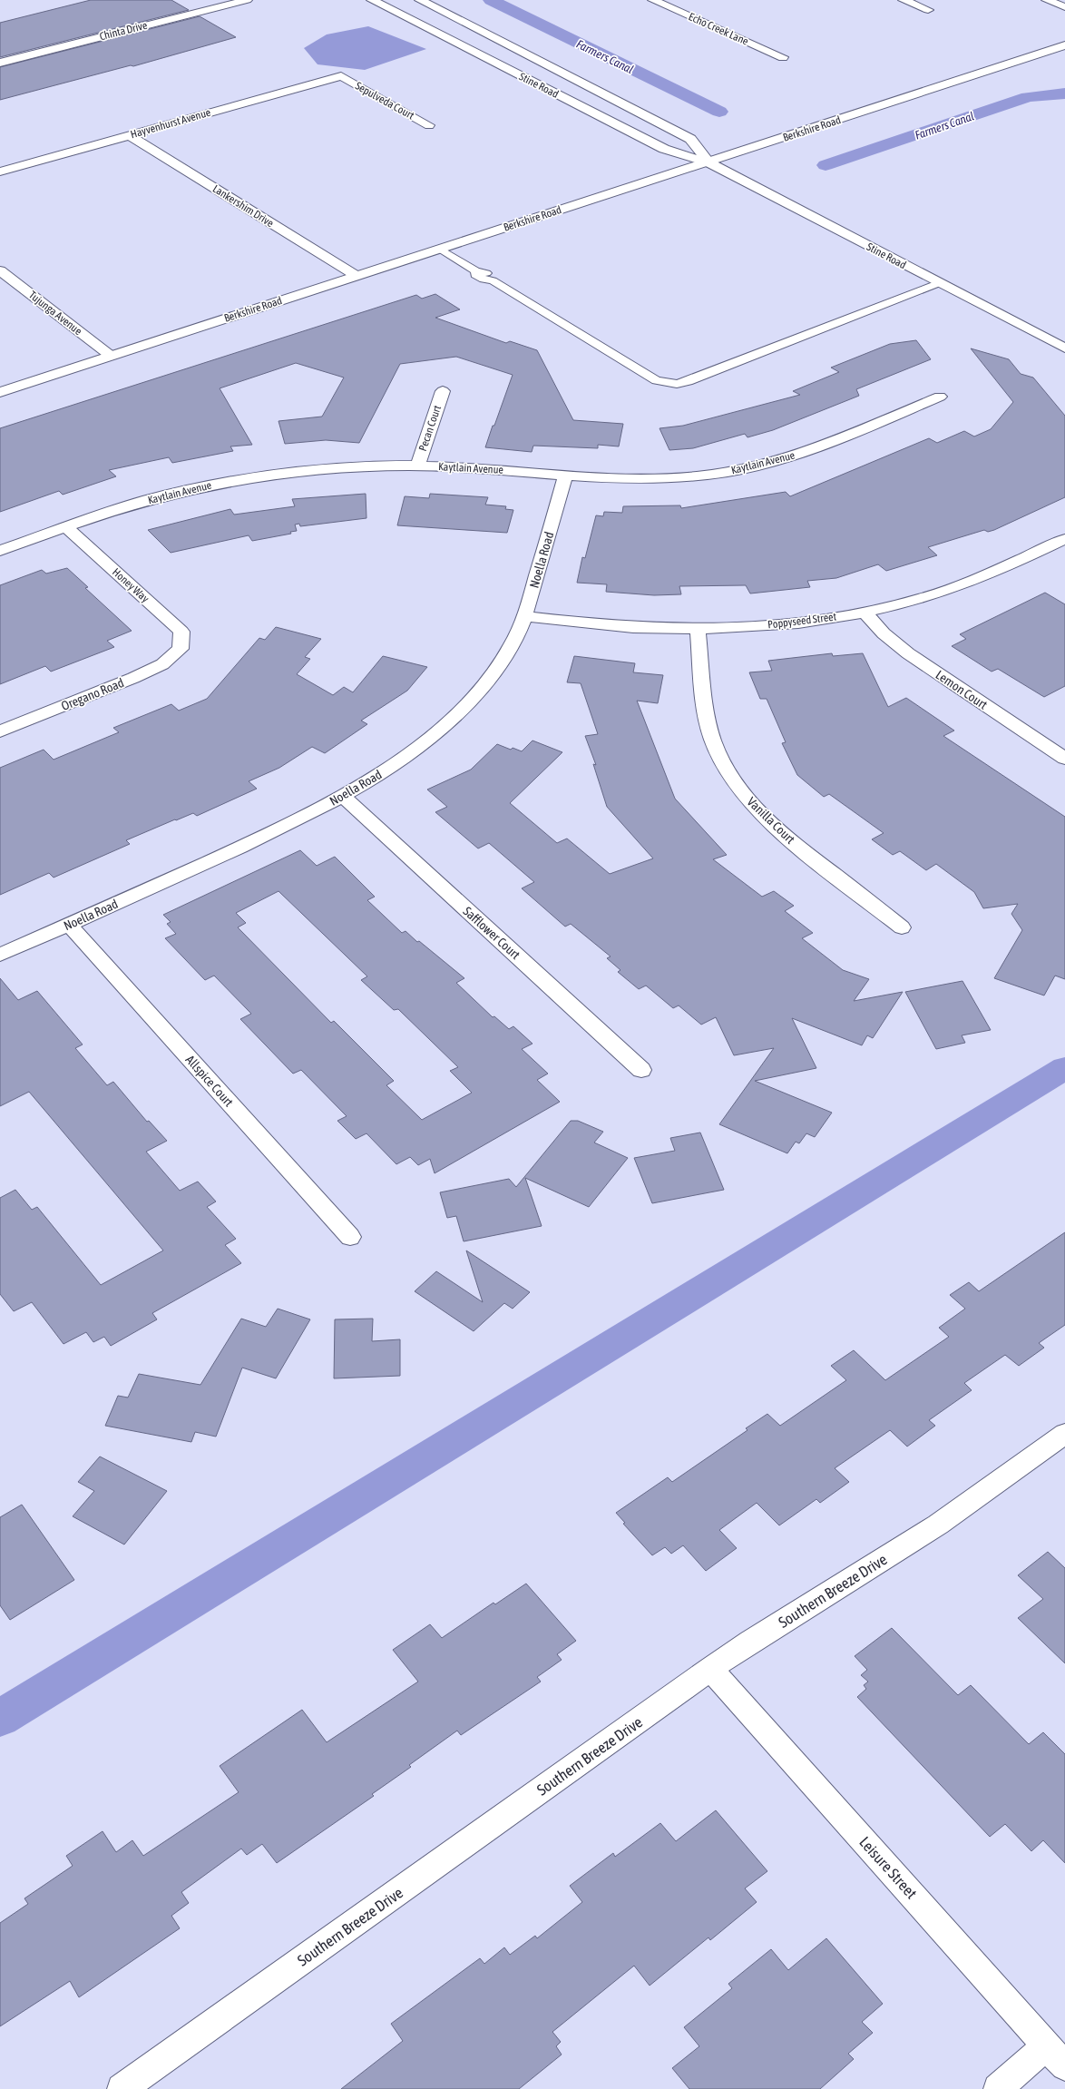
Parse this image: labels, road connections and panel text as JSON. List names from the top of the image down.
{
  "streets": {
    "street": [
      "Echo Creek Lane",
      "Chinta Drive",
      "Stine Road",
      "Sepulveda Court",
      "Hayvenhurst Avenue",
      "Berkshire Road",
      "Lankershim Drive",
      "Tujunga Avenue",
      "Pecan Court",
      "Kaytlain Avenue",
      "Noella Road",
      "Honey Way",
      "Poppyseed Street",
      "Lemon Court",
      "Oregano Road",
      "Vanilla Court",
      "Safflower Court",
      "Allspice Court",
      "Southern Breeze Drive",
      "Leisure Street"
    ]
  },
  "crossings": [
    ["Stine Road", "Berkshire Road"],
    ["Sepulveda Court", "Hayvenhurst Avenue"],
    ["Hayvenhurst Avenue", "Lankershim Drive"],
    ["Berkshire Road", "Lankershim Drive"],
    ["Berkshire Road", "Tujunga Avenue"],
    ["Pecan Court", "Kaytlain Avenue"],
    ["Kaytlain Avenue", "Noella Road"],
    ["Kaytlain Avenue", "Honey Way"],
    ["Noella Road", "Poppyseed Street"],
    ["Noella Road", "Safflower Court"],
    ["Noella Road", "Allspice Court"],
    ["Honey Way", "Oregano Road"],
    ["Poppyseed Street", "Lemon Court"],
    ["Poppyseed Street", "Vanilla Court"],
    ["Southern Breeze Drive", "Leisure Street"]
  ],
  "water": ["Farmers Canal"]
}
